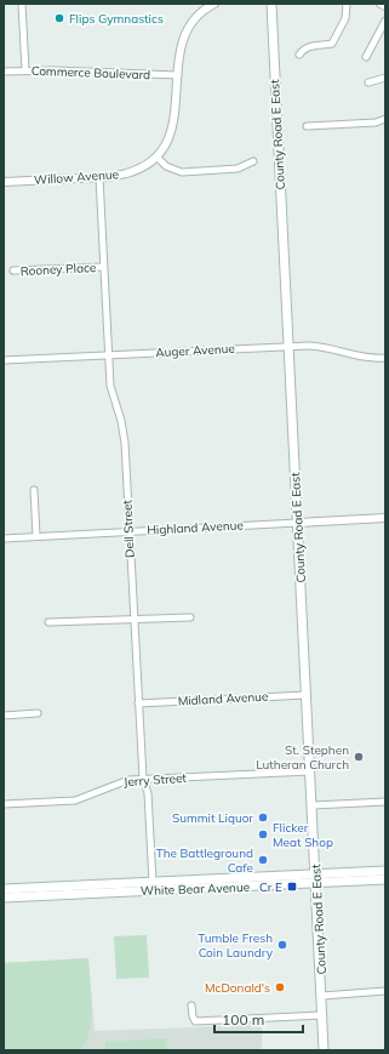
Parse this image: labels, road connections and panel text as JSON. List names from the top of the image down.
{
  "streets": {
    "main road": ["County Road E East", "White Bear Avenue"],
    "street": [
      "Commerce Boulevard",
      "Willow Avenue",
      "Rooney Place",
      "Auger Avenue",
      "Highland Avenue",
      "Dell Street",
      "Midland Avenue",
      "Jerry Street"
    ]
  },
  "crossings": [
    ["County Road E East", "Auger Avenue"],
    ["County Road E East", "Highland Avenue"],
    ["County Road E East", "Midland Avenue"],
    ["County Road E East", "Jerry Street"],
    ["County Road E East", "White Bear Avenue"],
    ["Willow Avenue", "Dell Street"],
    ["Rooney Place", "Dell Street"],
    ["Auger Avenue", "Dell Street"],
    ["Highland Avenue", "Dell Street"],
    ["Dell Street", "Midland Avenue"],
    ["Dell Street", "Jerry Street"],
    ["Dell Street", "White Bear Avenue"]
  ],
  "places": {
    "other": [
      "Flips Gymnastics",
      "St. Stephen Lutheran Church",
      "Summit Liquor",
      "Flicker Meat Shop",
      "The Battleground Cafe",
      "Tumble Fresh Coin Laundry",
      "McDonald's"
    ],
    "transit": ["Cr E"]
  },
  "scale_bar": "100 m"
}
